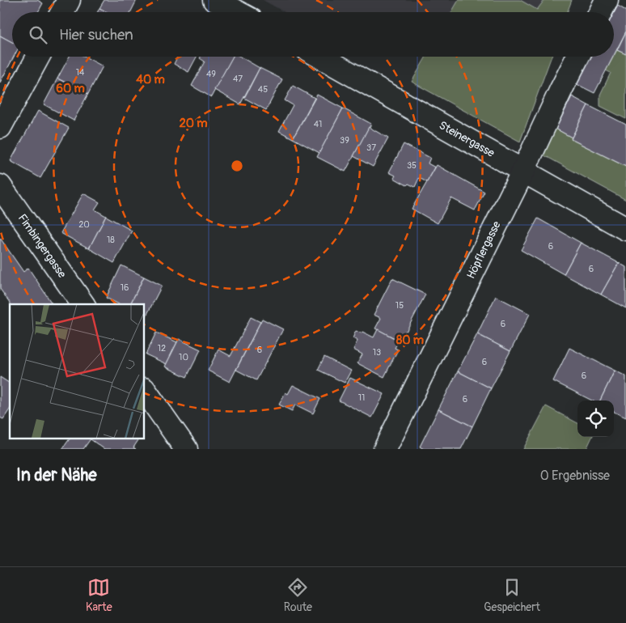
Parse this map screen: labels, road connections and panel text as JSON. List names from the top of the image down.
{
  "streets": {
    "street": ["Steinergasse", "Fimbingergasse", "Höpflergasse"]
  },
  "crossings": [
    ["Steinergasse", "Höpflergasse"]
  ],
  "house_numbers": [
    "14",
    "49",
    "47",
    "45",
    "41",
    "39",
    "37",
    "35",
    "20",
    "18",
    "6",
    "6",
    "16",
    "15",
    "6",
    "12",
    "6",
    "13",
    "10",
    "6",
    "6",
    "11",
    "6"
  ],
  "page": {
    "search": "Hier suchen",
    "heading": ["In der Nähe", "0 Ergebnisse"],
    "nav": ["Karte", "Route", "Gespeichert"]
  },
  "rings": [
    "40 m",
    "60 m",
    "20 m",
    "80 m"
  ]
}
